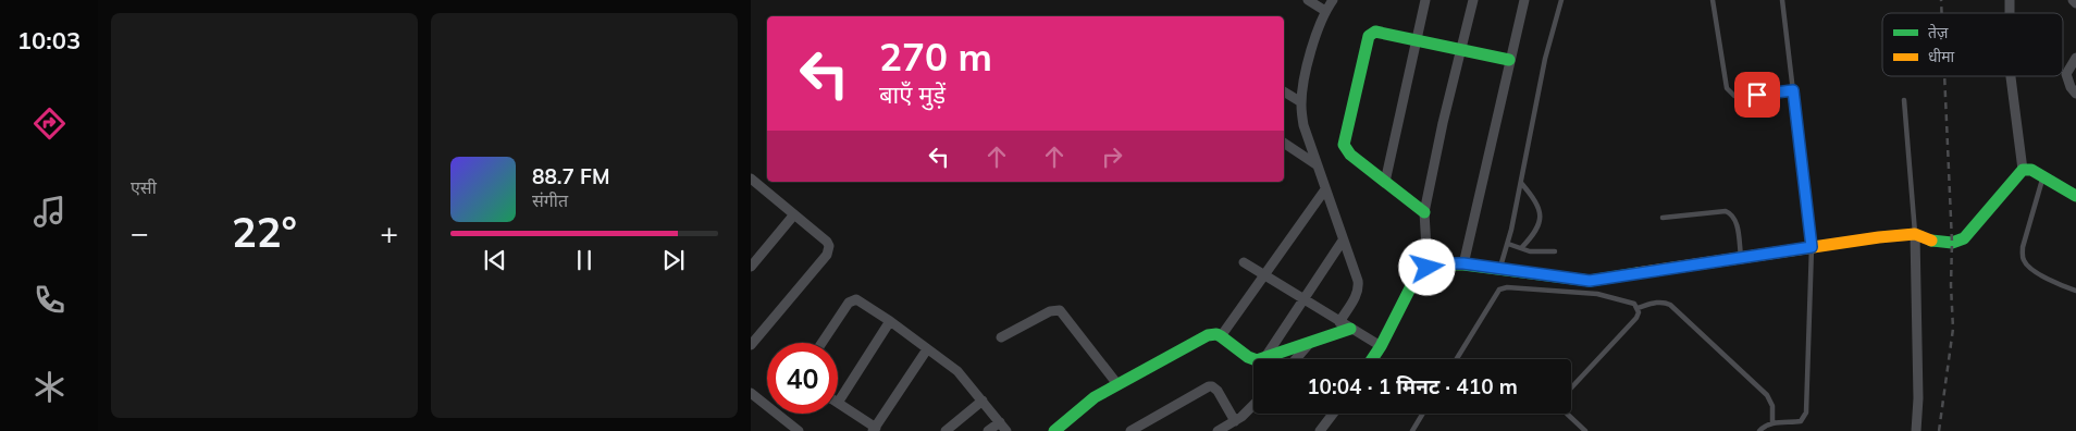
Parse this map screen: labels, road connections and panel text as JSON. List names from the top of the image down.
{
  "legend": ["तेज़", "धीमा"],
  "page": {
    "tabs": "10:03",
    "tile": "एसी",
    "turn": ["270 m", "बाएँ मुड़ें"],
    "song": ["88.7 FM", "संगीत"],
    "heat": ["−", "22°", "+"],
    "limit": "40",
    "trip": "10:04 · 1 मिनट · 410 m"
  }
}
